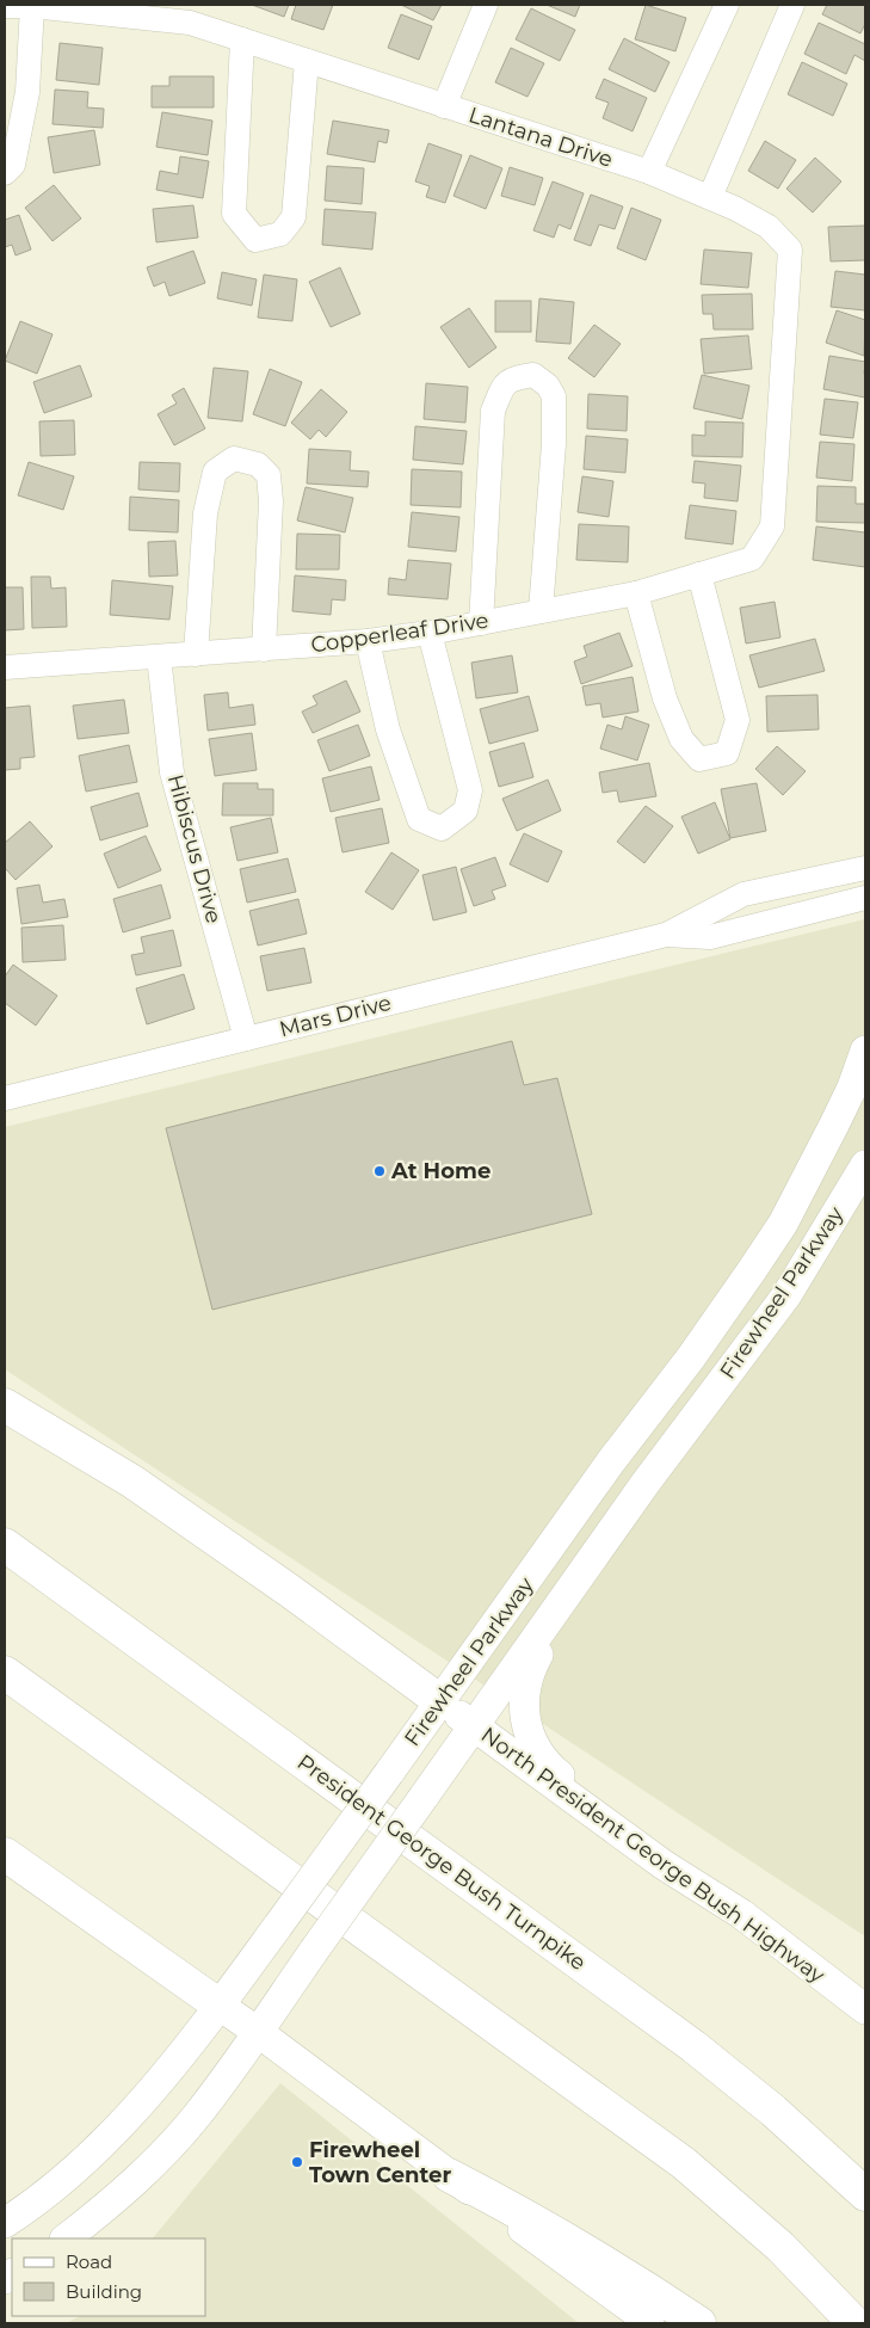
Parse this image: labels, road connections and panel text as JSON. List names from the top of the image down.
{
  "streets": {
    "highway": ["President George Bush Turnpike"],
    "main road": ["Firewheel Parkway", "North President George Bush Highway"],
    "street": [
      "Lantana Drive",
      "Copperleaf Drive",
      "Hibiscus Drive",
      "Mars Drive"
    ]
  },
  "crossings": [
    ["Lantana Drive", "Copperleaf Drive"],
    ["Copperleaf Drive", "Hibiscus Drive"],
    ["Hibiscus Drive", "Mars Drive"],
    ["Firewheel Parkway", "North President George Bush Highway"]
  ],
  "places": ["At Home", "Firewheel Town Center"],
  "legend": ["Road", "Building"]
}
